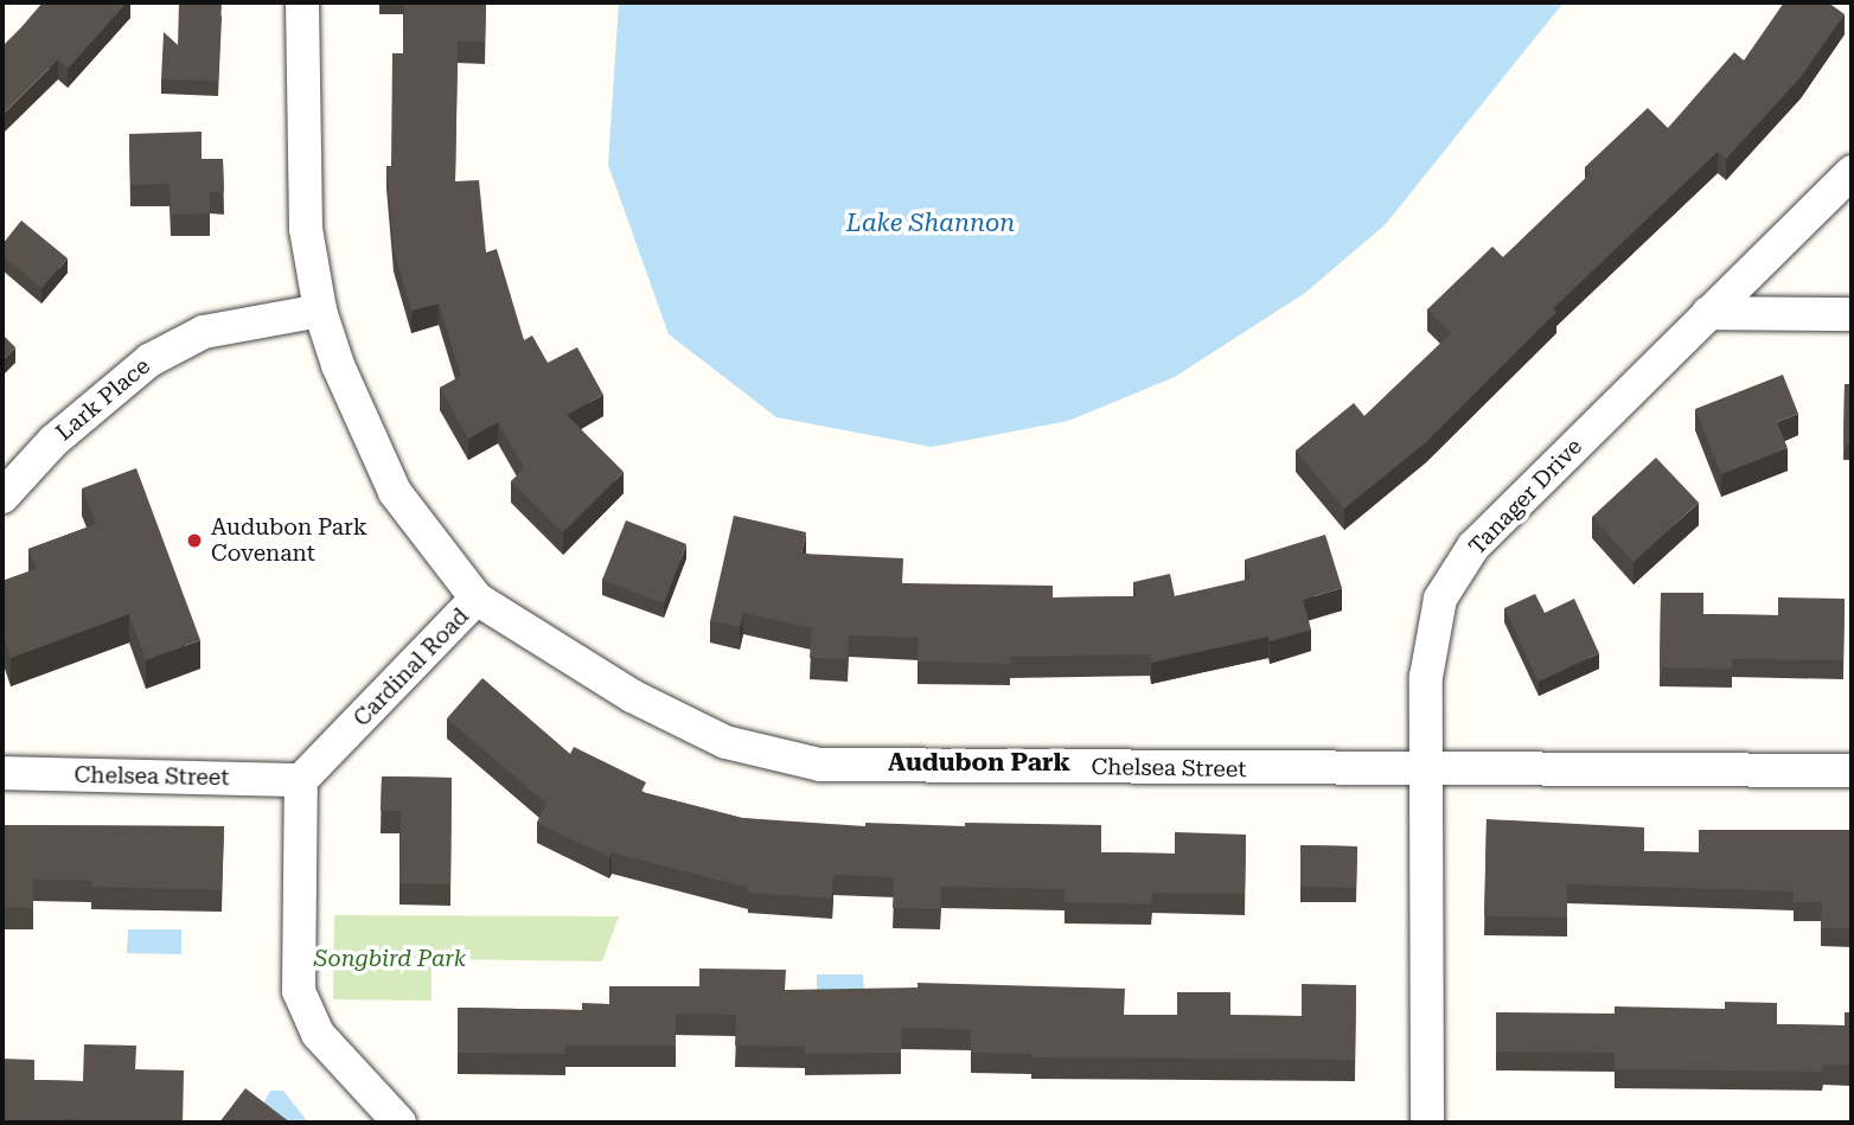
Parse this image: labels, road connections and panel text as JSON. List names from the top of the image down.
{
  "streets": {
    "street": [
      "Lark Place",
      "Tanager Drive",
      "Cardinal Road",
      "Chelsea Street"
    ]
  },
  "crossings": [
    ["Lark Place", "Cardinal Road"],
    ["Tanager Drive", "Chelsea Street"],
    ["Cardinal Road", "Chelsea Street"]
  ],
  "districts": ["Audubon Park"],
  "water": ["Lake Shannon"],
  "parks": ["Songbird Park"],
  "places": ["Audubon Park Covenant"]
}
